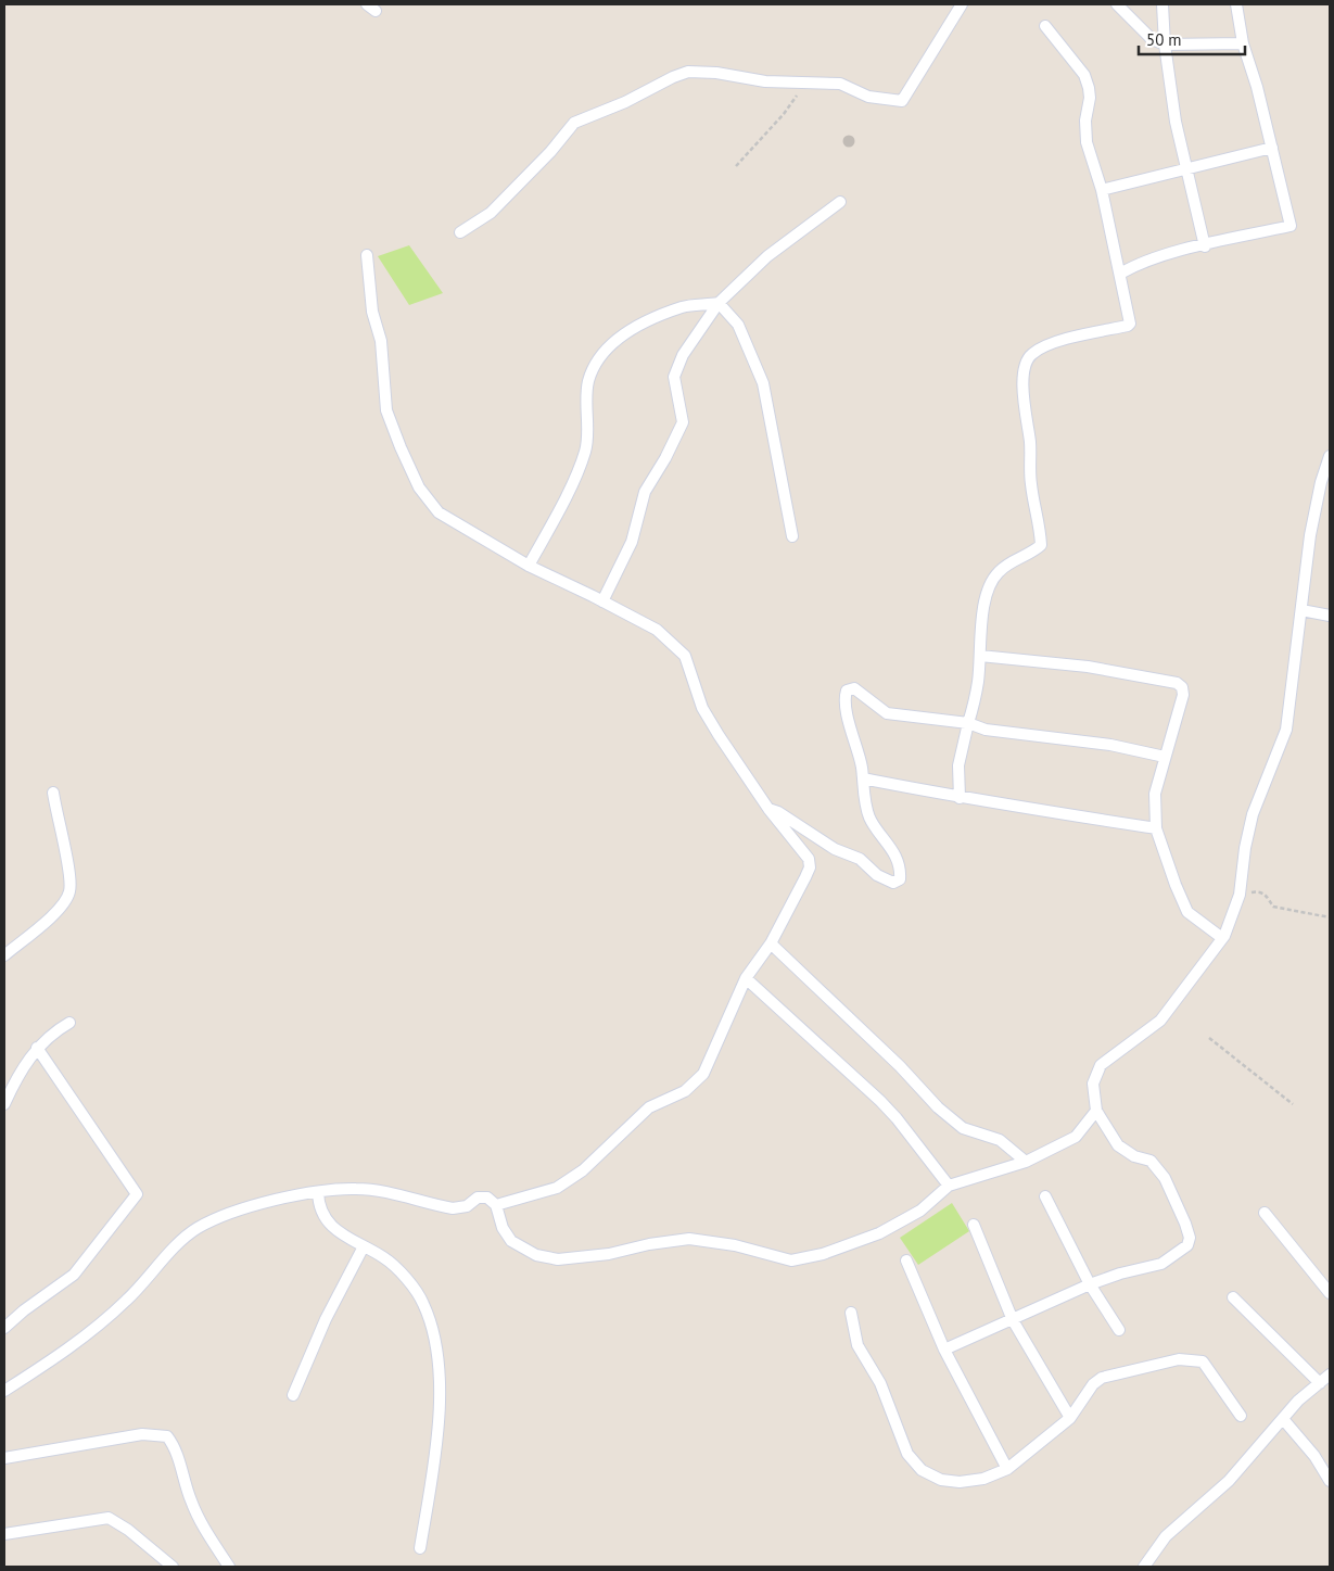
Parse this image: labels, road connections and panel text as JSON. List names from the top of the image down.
{
  "scale_bar": "50 m"
}
